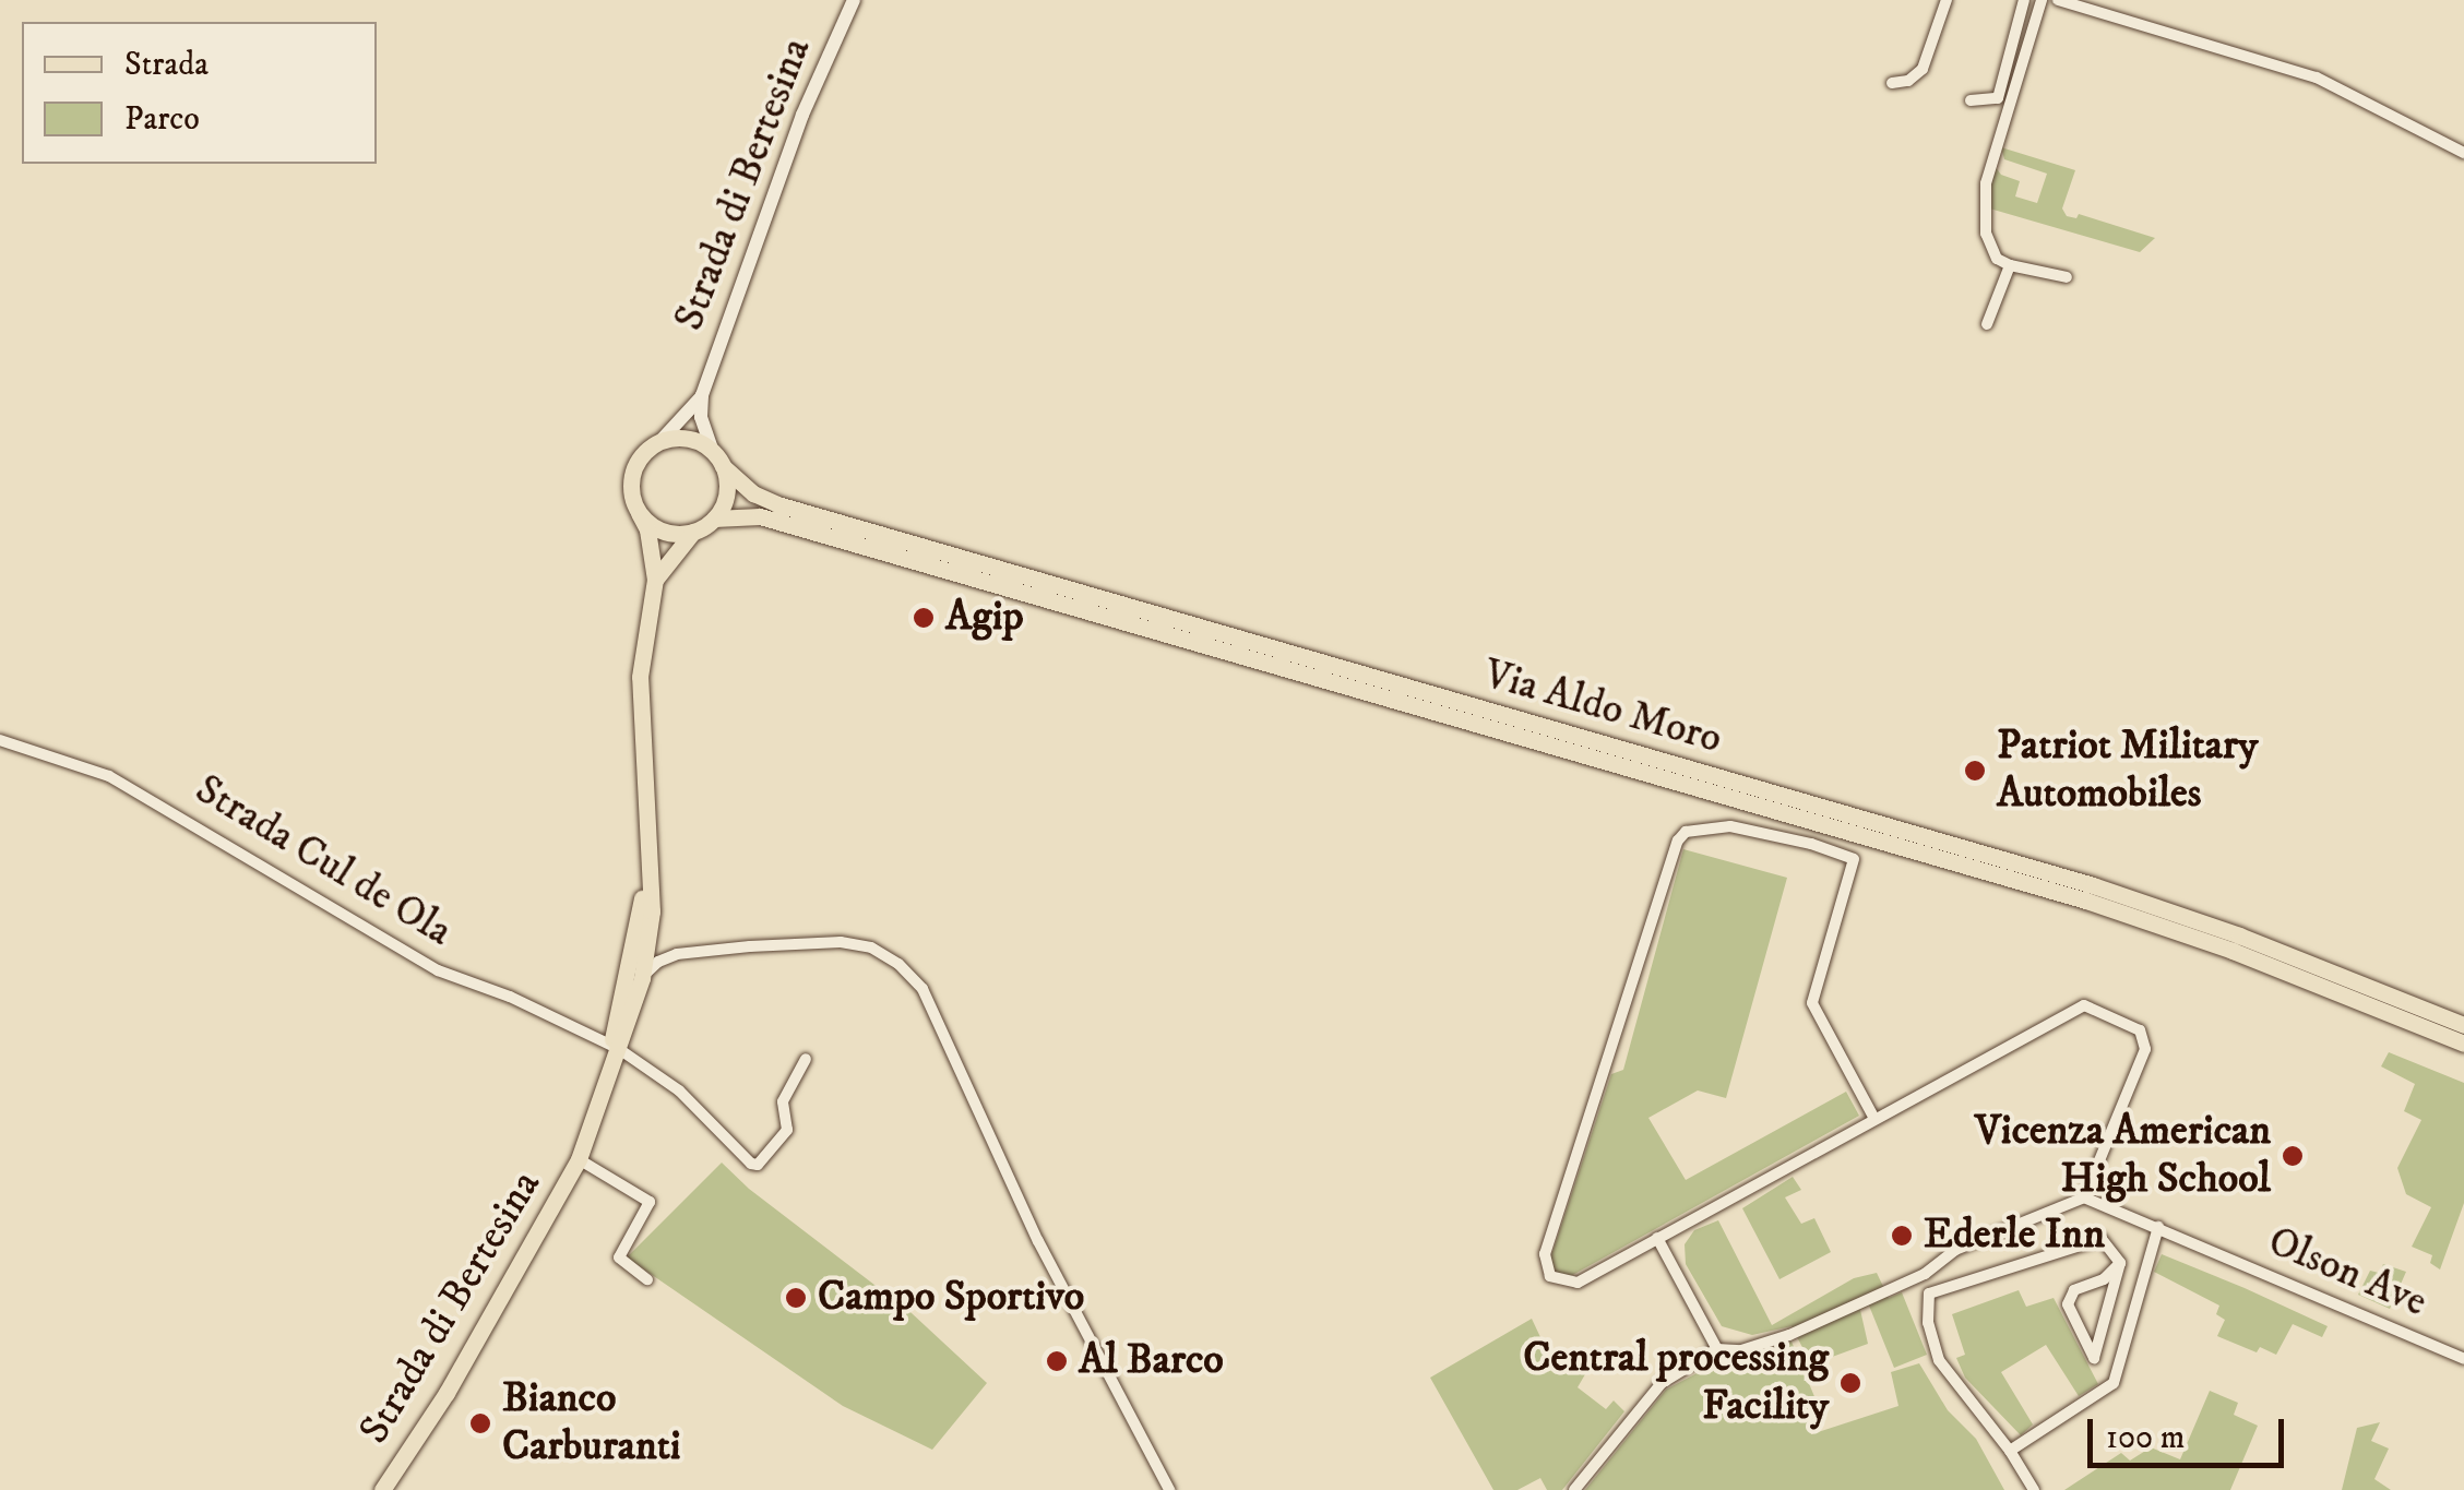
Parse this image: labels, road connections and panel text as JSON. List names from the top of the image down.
{
  "streets": {
    "main road": ["Strada di Bertesina", "Via Aldo Moro"],
    "street": ["Strada Cul de Ola", "Olson Ave"]
  },
  "crossings": [
    ["Strada di Bertesina", "Via Aldo Moro"],
    ["Strada di Bertesina", "Strada Cul de Ola"]
  ],
  "places": [
    "Agip",
    "Patriot Military Automobiles",
    "Vicenza American High School",
    "Ederle Inn",
    "Campo Sportivo",
    "Al Barco",
    "Central processing Facility",
    "Bianco Carburanti"
  ],
  "legend": ["Strada", "Parco"],
  "scale_bar": "100 m"
}
